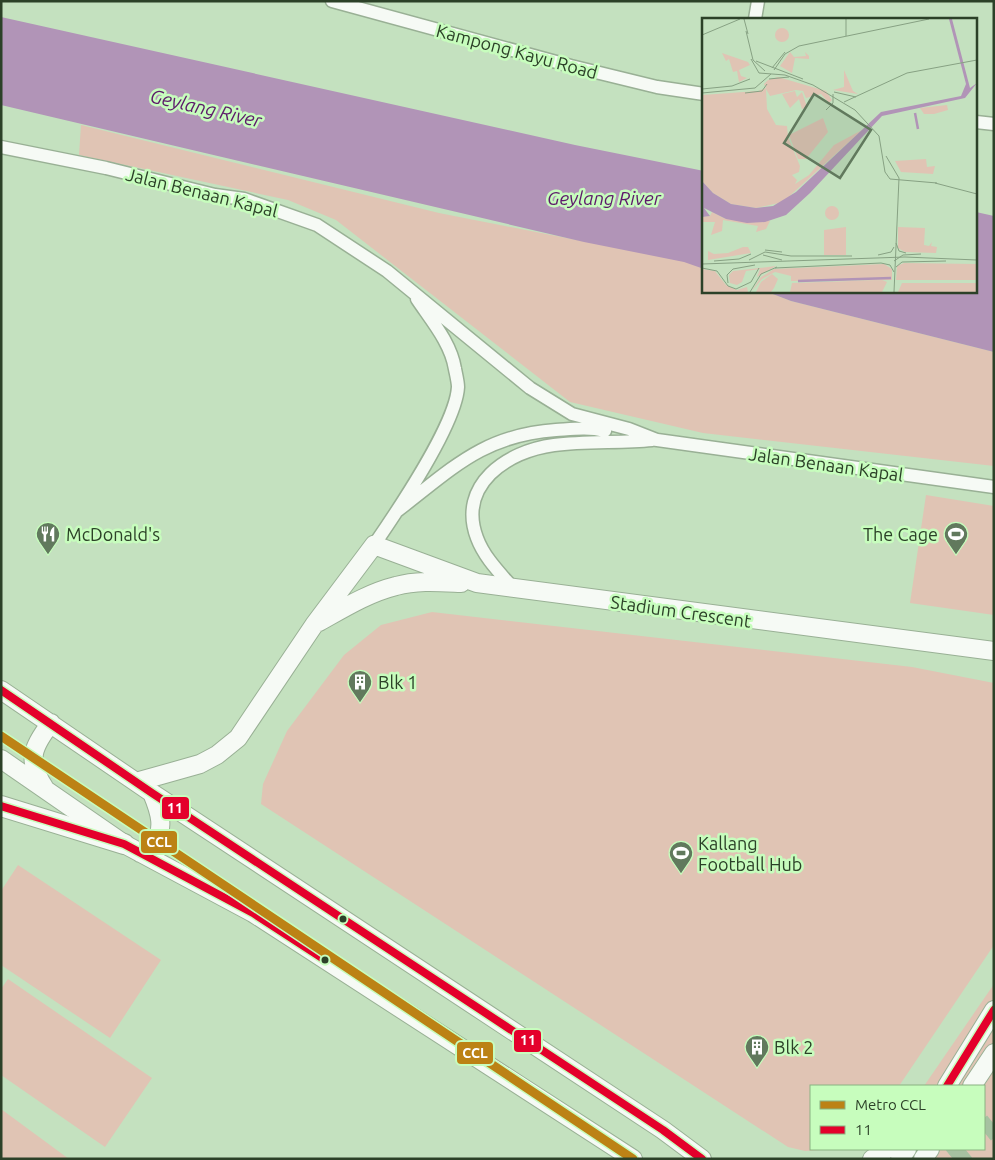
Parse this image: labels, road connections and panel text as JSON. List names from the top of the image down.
{
  "streets": {
    "street": ["Kampong Kayu Road", "Jalan Benaan Kapal", "Stadium Crescent"]
  },
  "crossings": [
    ["Jalan Benaan Kapal", "Stadium Crescent"]
  ],
  "water": ["Geylang River"],
  "places": {
    "restaurant": ["McDonald's"],
    "sports": ["The Cage", "Kallang Football Hub"],
    "building": ["Blk 1", "Blk 2"]
  },
  "lines": ["transit line 11", "metro line CCL"],
  "legend": ["Metro CCL", "11"]
}
